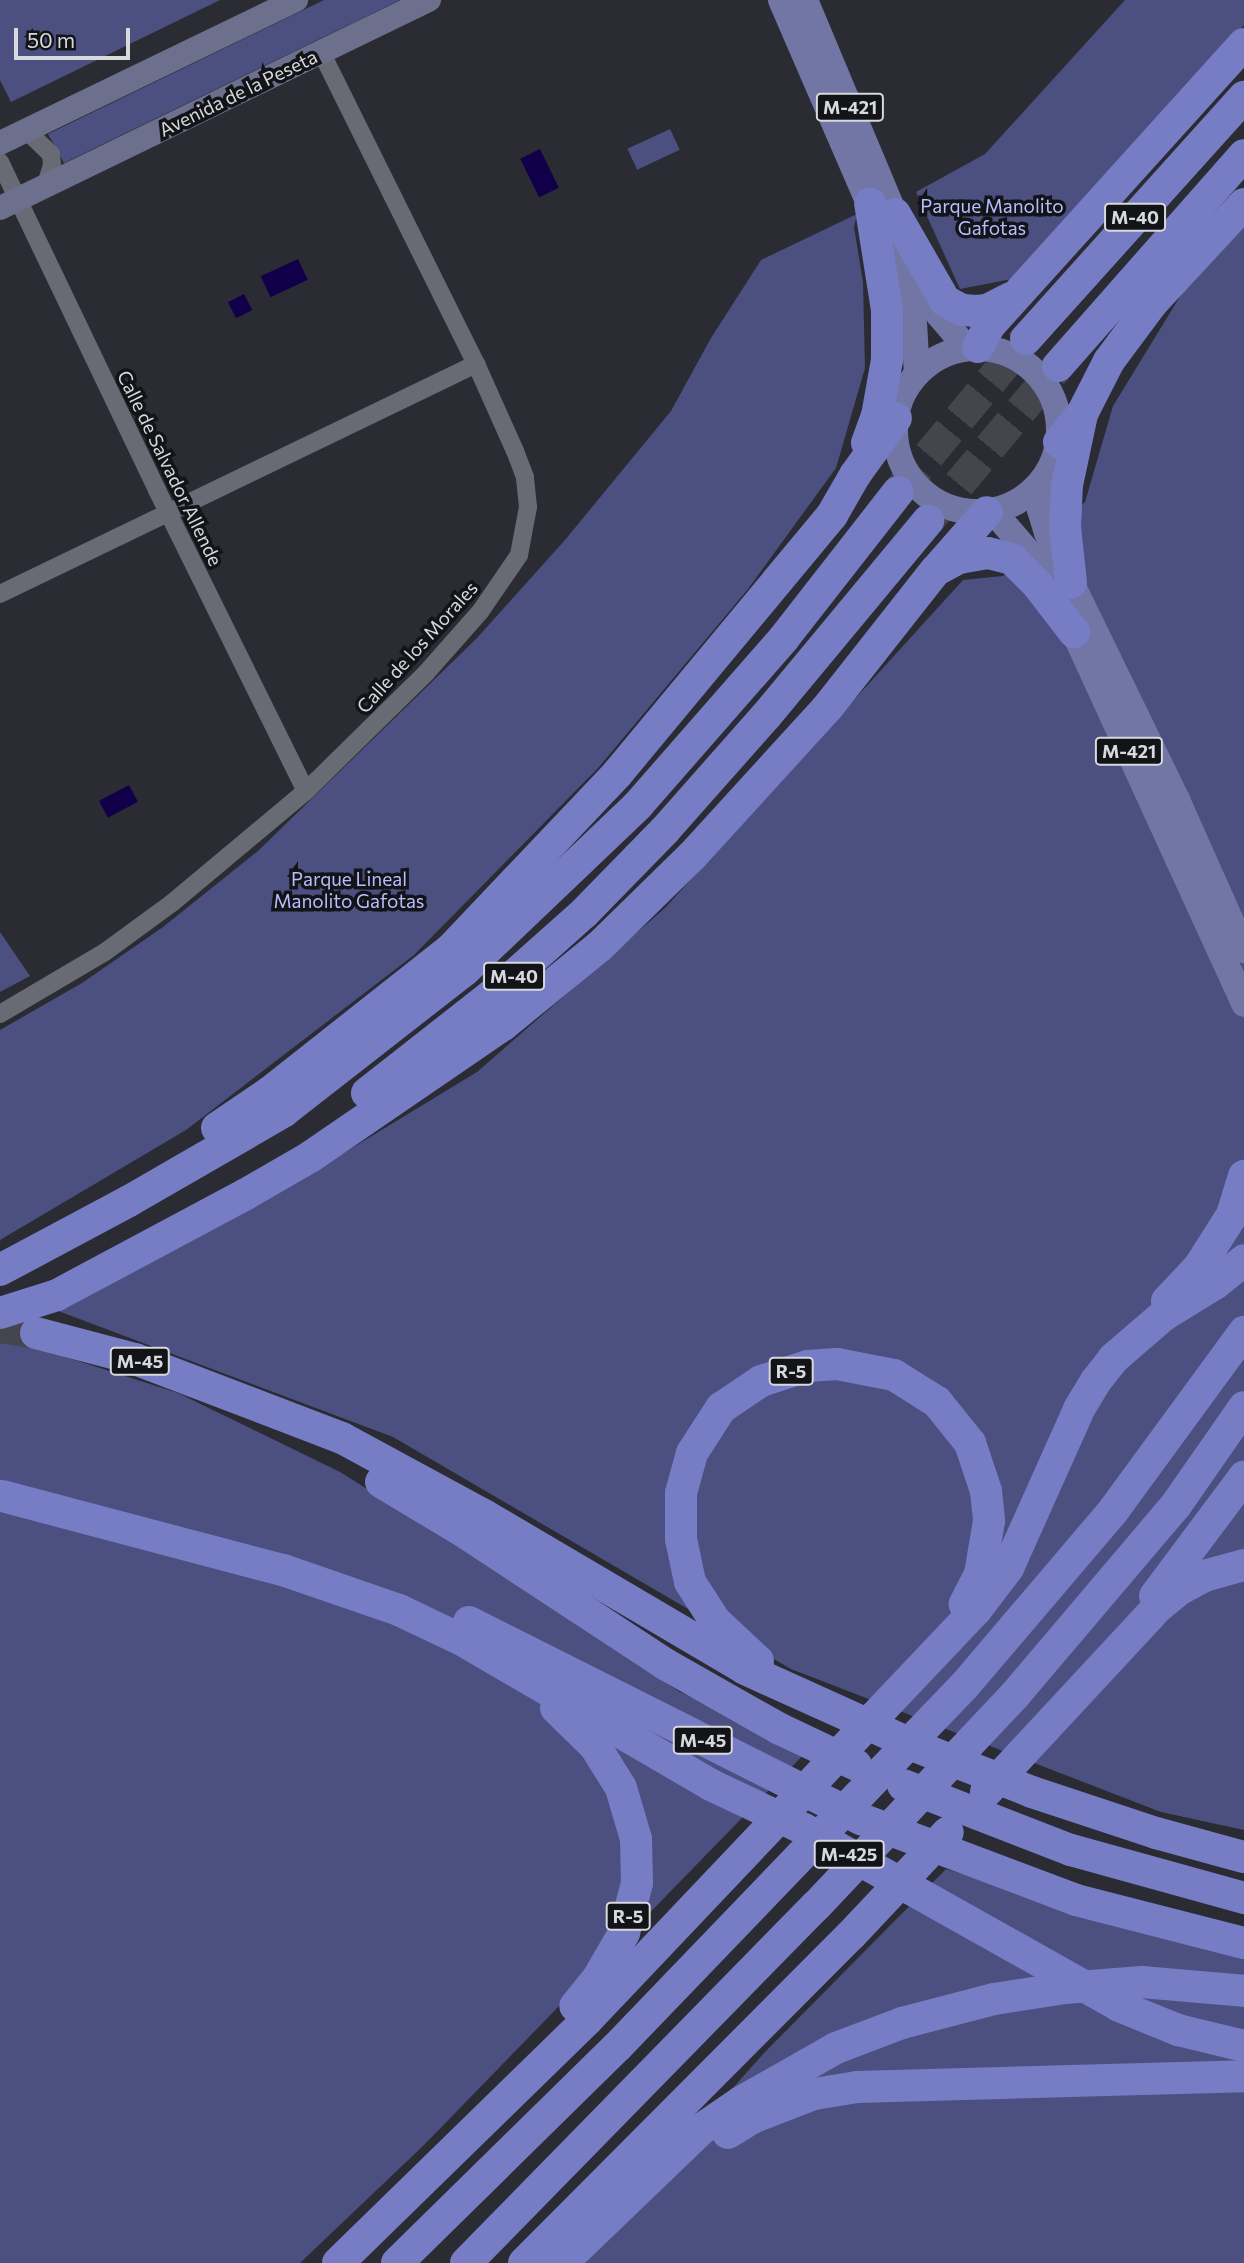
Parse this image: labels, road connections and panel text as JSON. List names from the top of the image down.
{
  "streets": {
    "highway": [
      "M-40",
      "M-45",
      "R-5",
      "M-425"
    ],
    "main road": ["M-421"],
    "street": ["Avenida de la Peseta", "Calle de Salvador Allende", "Calle de los Morales"]
  },
  "crossings": [
    ["Avenida de la Peseta", "Calle de Salvador Allende"],
    ["Avenida de la Peseta", "Calle de los Morales"],
    ["Calle de Salvador Allende", "Calle de los Morales"],
    ["M-45", "R-5"],
    ["R-5", "M-425"]
  ],
  "parks": ["Parque Manolito Gafotas", "Parque Lineal Manolito Gafotas"],
  "scale_bar": "50 m"
}
